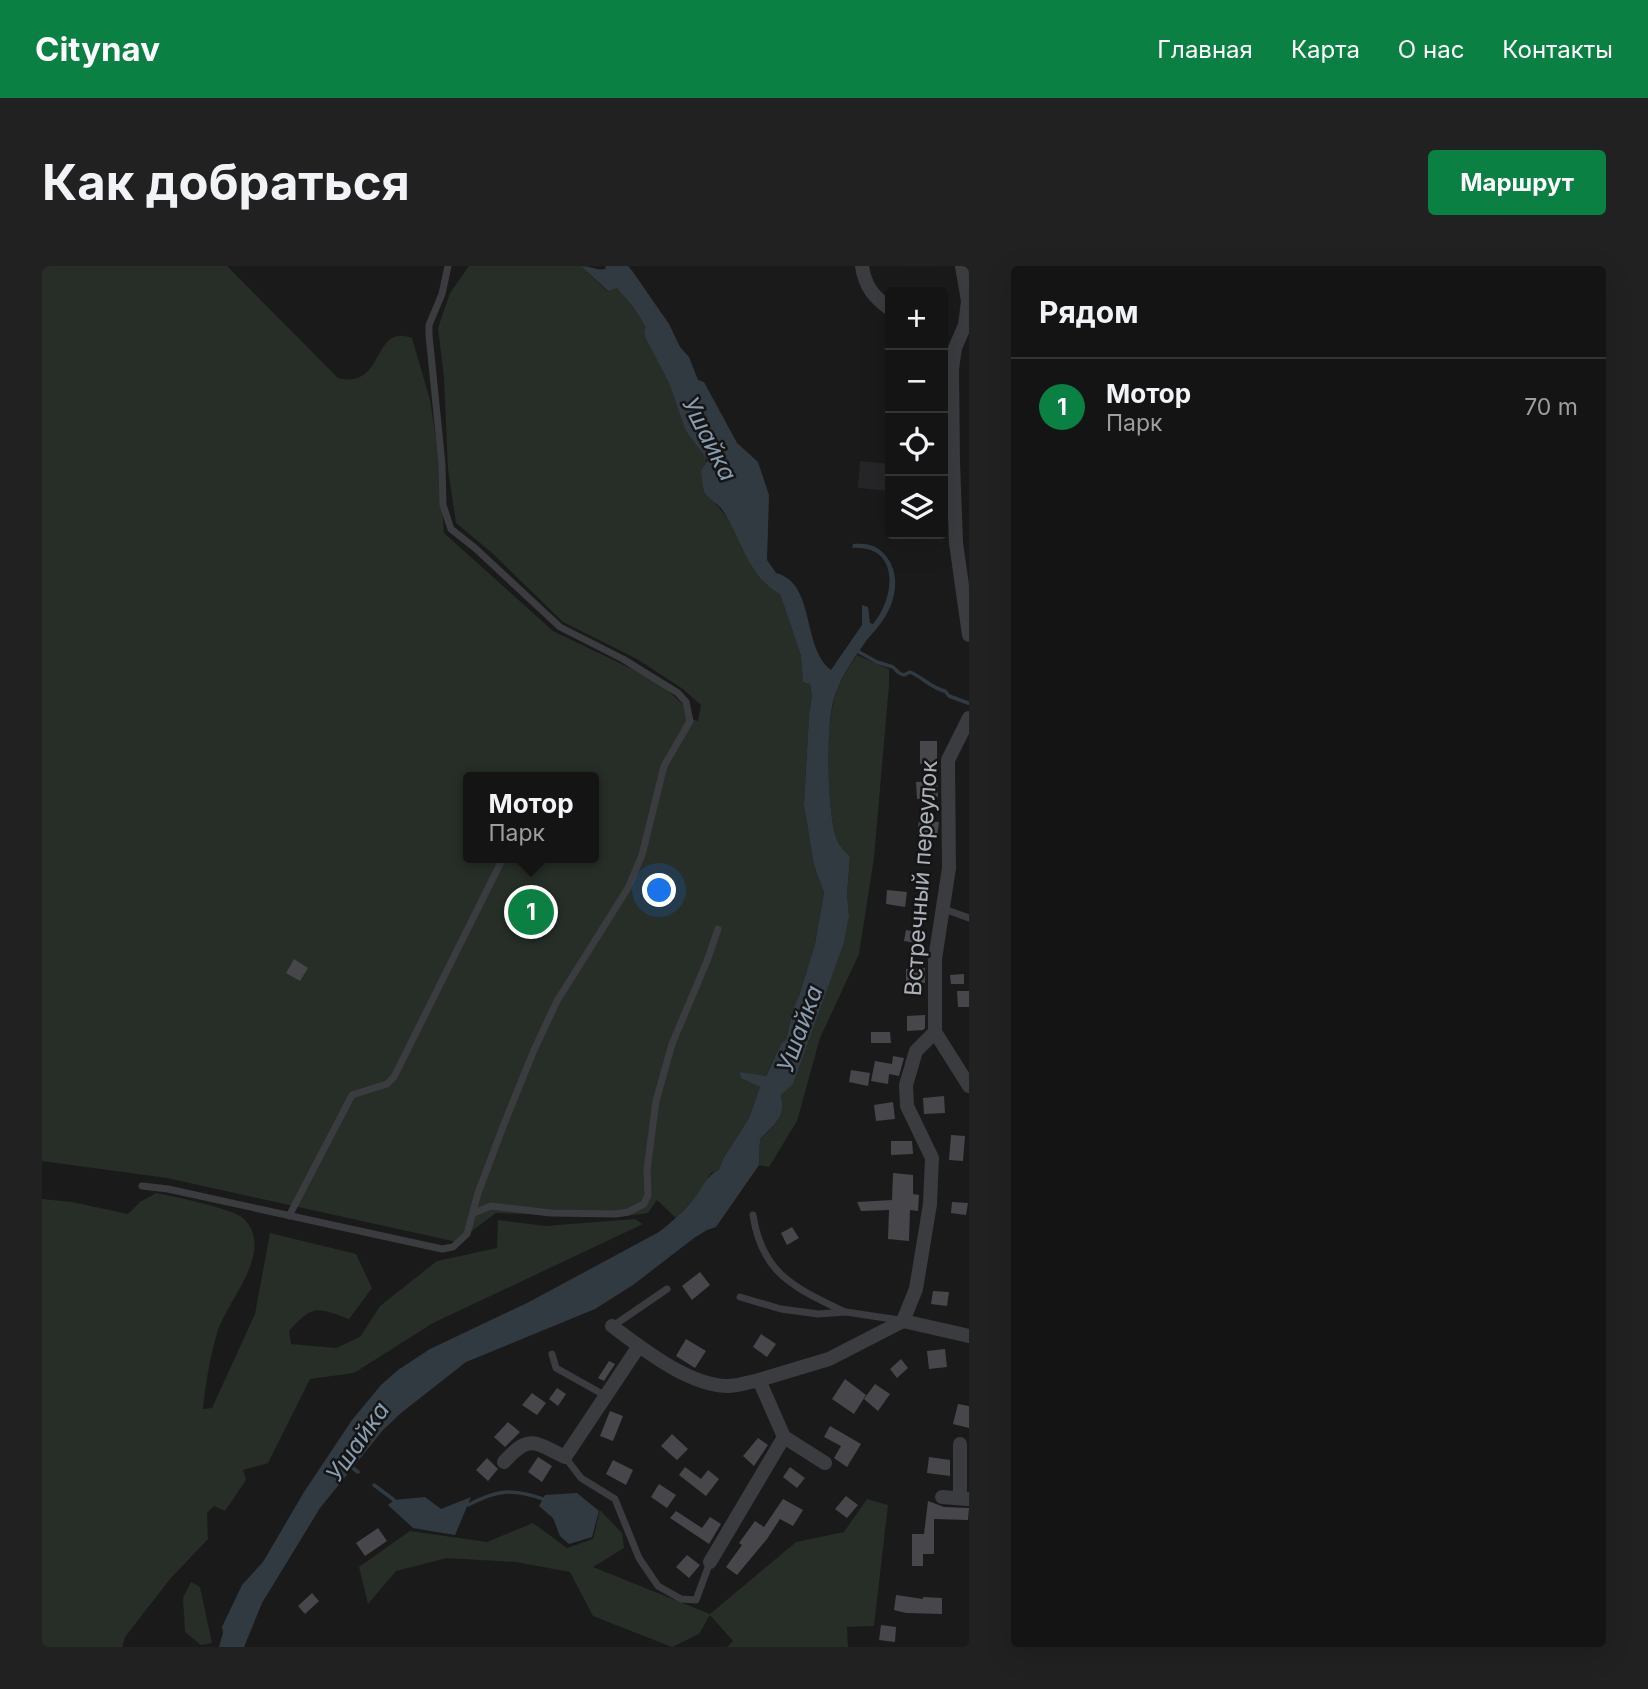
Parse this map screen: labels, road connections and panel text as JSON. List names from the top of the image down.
{
  "streets": {
    "street": ["Встречный переулок"]
  },
  "water": ["Ушайка"],
  "page": {
    "header": "Citynav",
    "nav": [
      "Главная",
      "Карта",
      "О нас",
      "Контакты"
    ],
    "buttons": "Маршрут",
    "title": "Как добраться",
    "heading": "Рядом",
    "map_buttons": ["+", "−"],
    "list": [
      {
        "mark": "1",
        "name": "Мотор",
        "note": "Парк",
        "value": "70 m"
      }
    ],
    "popup": ["Мотор", "Парк"],
    "pins": "1"
  }
}
